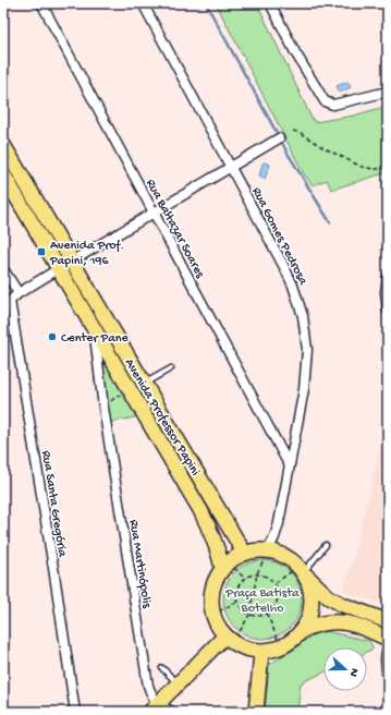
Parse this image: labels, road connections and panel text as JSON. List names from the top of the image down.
{
  "streets": {
    "main road": ["Avenida Professor Papini"],
    "street": [
      "Rua Baltazar Soares",
      "Rua Gomes Pedrosa",
      "Rua Santa Gregória",
      "Rua Martinópolis"
    ]
  },
  "crossings": [
    ["Rua Baltazar Soares", "Rua Gomes Pedrosa"],
    ["Avenida Professor Papini", "Rua Martinópolis"]
  ],
  "parks": ["Praça Batista Botelho"],
  "places": {
    "transit": ["Avenida Prof. Papini, 196"],
    "other": ["Center Pane"]
  },
  "north": "right"
}
